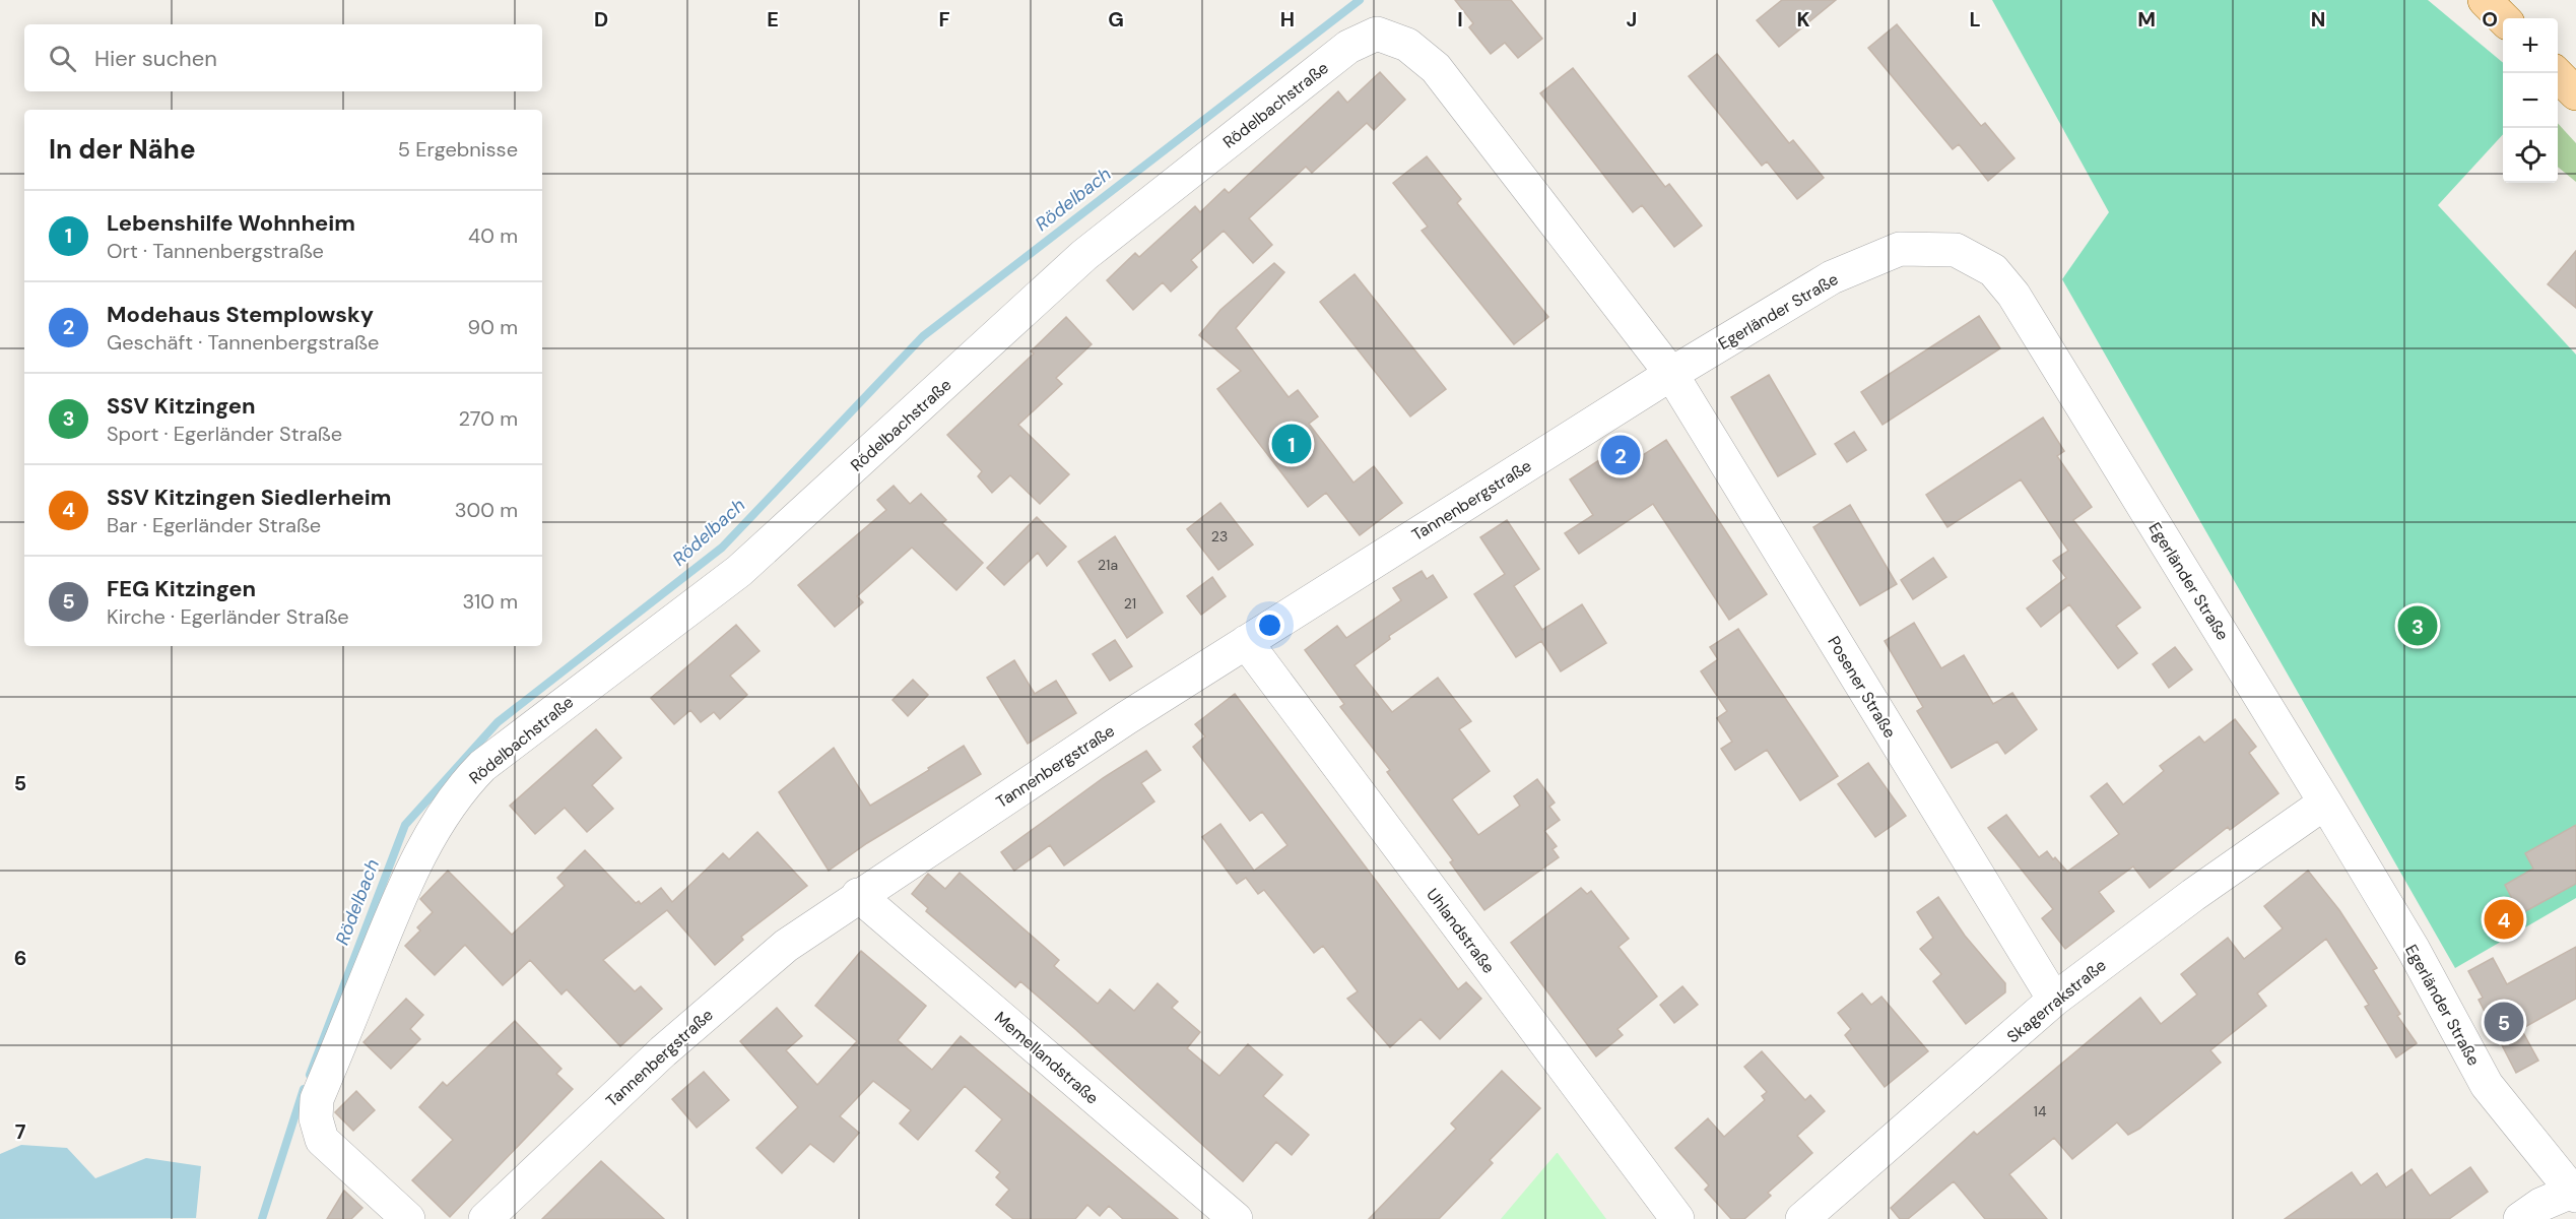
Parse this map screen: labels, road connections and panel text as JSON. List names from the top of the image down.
{
  "streets": {
    "street": [
      "Rödelbachstraße",
      "Egerländer Straße",
      "Tannenbergstraße",
      "Posener Straße",
      "Uhlandstraße",
      "Skagerrakstraße",
      "Memellandstraße"
    ]
  },
  "crossings": [
    ["Rödelbachstraße", "Egerländer Straße"],
    ["Rödelbachstraße", "Tannenbergstraße"],
    ["Rödelbachstraße", "Posener Straße"],
    ["Egerländer Straße", "Tannenbergstraße"],
    ["Egerländer Straße", "Posener Straße"],
    ["Egerländer Straße", "Skagerrakstraße"],
    ["Tannenbergstraße", "Posener Straße"],
    ["Tannenbergstraße", "Uhlandstraße"],
    ["Tannenbergstraße", "Memellandstraße"],
    ["Posener Straße", "Skagerrakstraße"]
  ],
  "water": ["Rödelbach"],
  "house_numbers": [
    "23",
    "21a",
    "21",
    "14"
  ],
  "page": {
    "map_buttons": ["+", "−"],
    "search": "Hier suchen",
    "heading": ["In der Nähe", "5 Ergebnisse"],
    "list": [
      {
        "mark": "1",
        "name": "Lebenshilfe Wohnheim",
        "note": "Ort · Tannenbergstraße",
        "value": "40 m"
      },
      {
        "mark": "2",
        "name": "Modehaus Stemplowsky",
        "note": "Geschäft · Tannenbergstraße",
        "value": "90 m"
      },
      {
        "mark": "3",
        "name": "SSV Kitzingen",
        "note": "Sport · Egerländer Straße",
        "value": "270 m"
      },
      {
        "mark": "4",
        "name": "SSV Kitzingen Siedlerheim",
        "note": "Bar · Egerländer Straße",
        "value": "300 m"
      },
      {
        "mark": "5",
        "name": "FEG Kitzingen",
        "note": "Kirche · Egerländer Straße",
        "value": "310 m"
      }
    ],
    "pins": [
      "1",
      "2",
      "3",
      "4",
      "5"
    ]
  },
  "grid": {
    "columns": [
      "D",
      "E",
      "F",
      "G",
      "H",
      "I",
      "J",
      "K",
      "L",
      "M",
      "N",
      "O"
    ],
    "rows": ["5", "6", "7"]
  }
}
